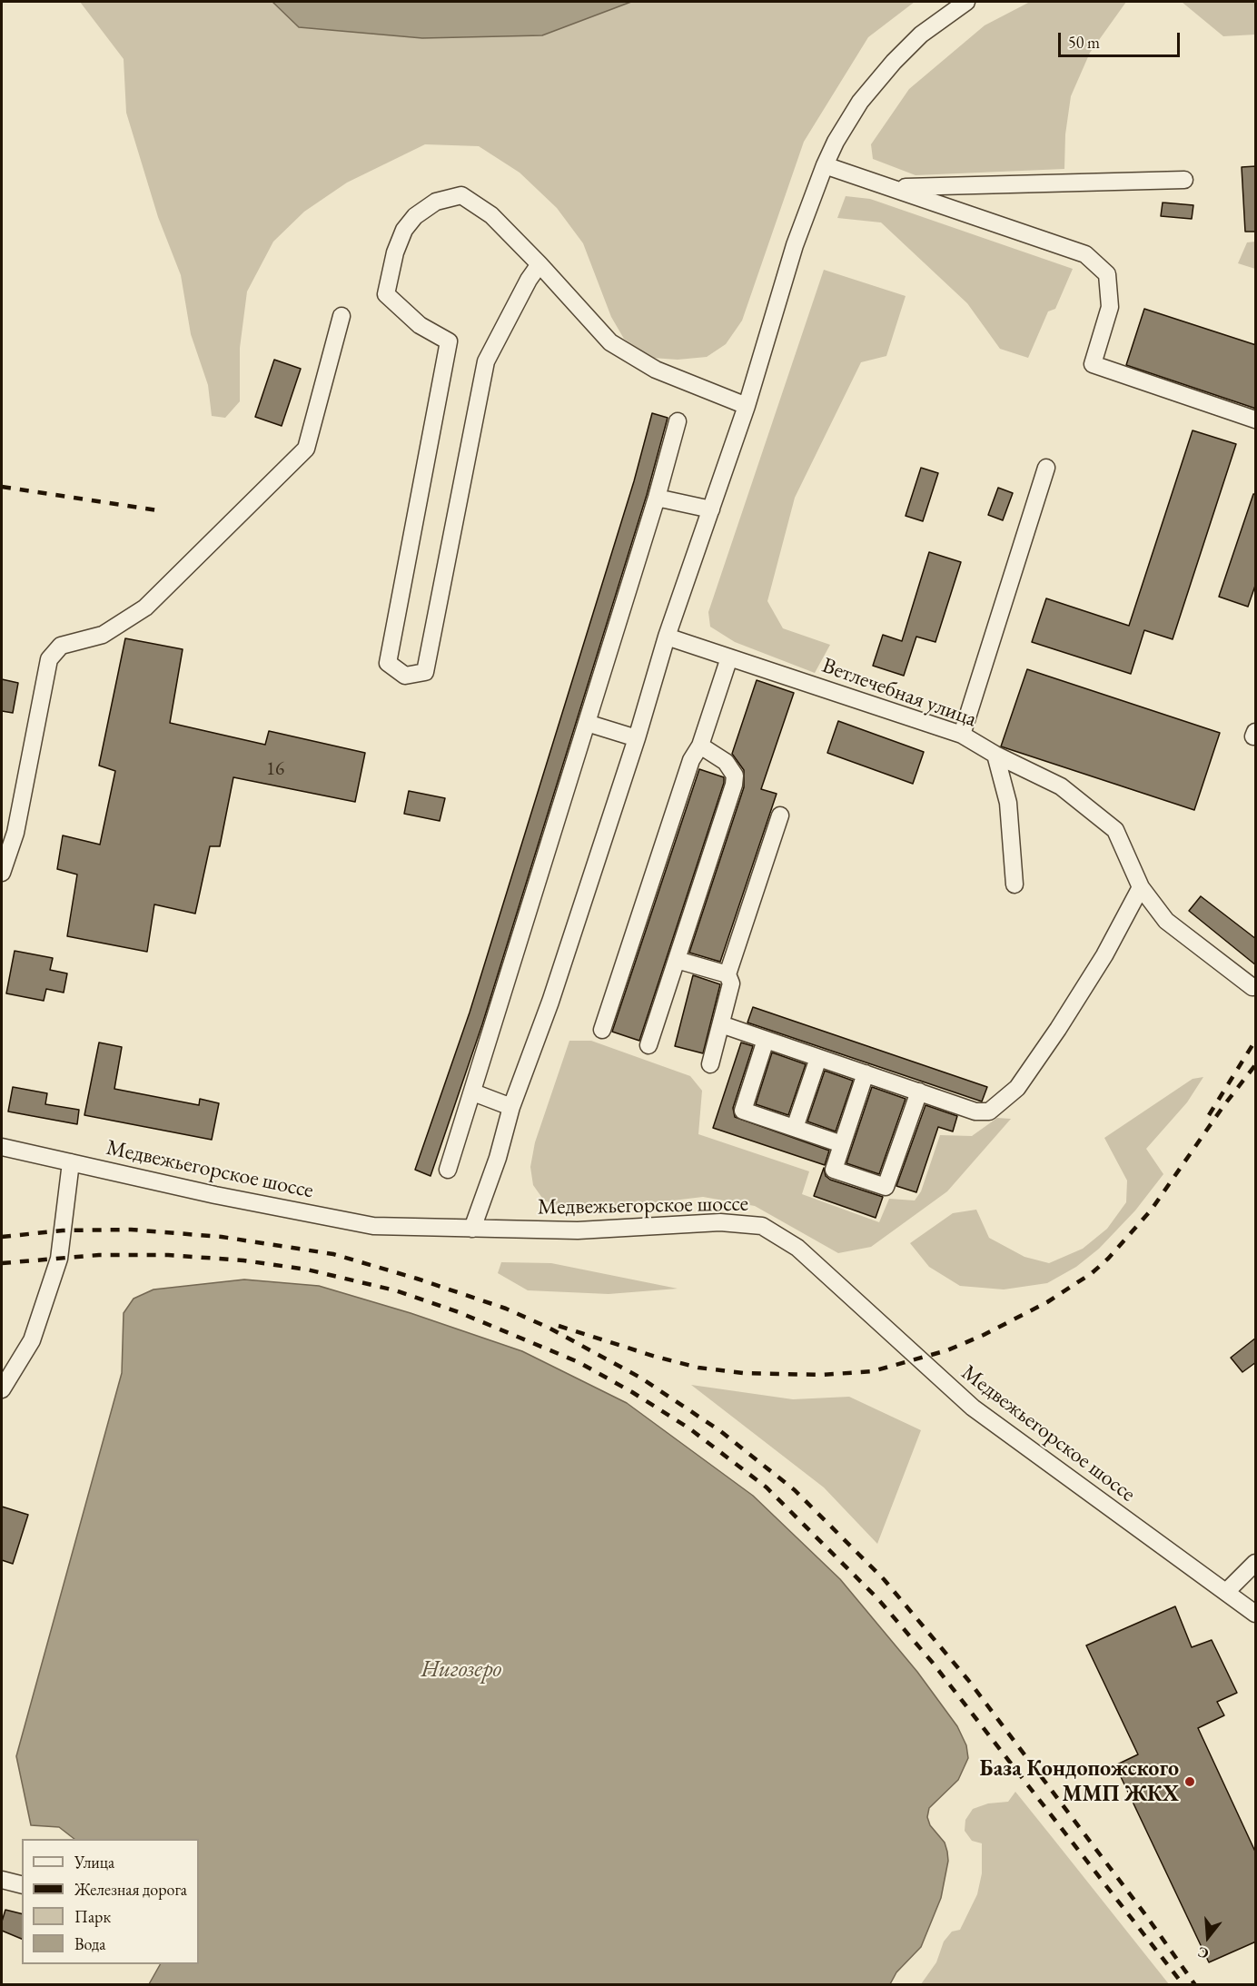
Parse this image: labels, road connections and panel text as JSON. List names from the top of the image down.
{
  "streets": {
    "street": ["Ветлечебная улица", "Медвежьегорское шоссе"]
  },
  "water": ["Нигозеро"],
  "places": ["База Кондопожского ММП ЖКХ"],
  "house_numbers": ["16"],
  "legend": [
    "Улица",
    "Железная дорога",
    "Парк",
    "Вода"
  ],
  "scale_bar": "50 m",
  "north": "bottom"
}
